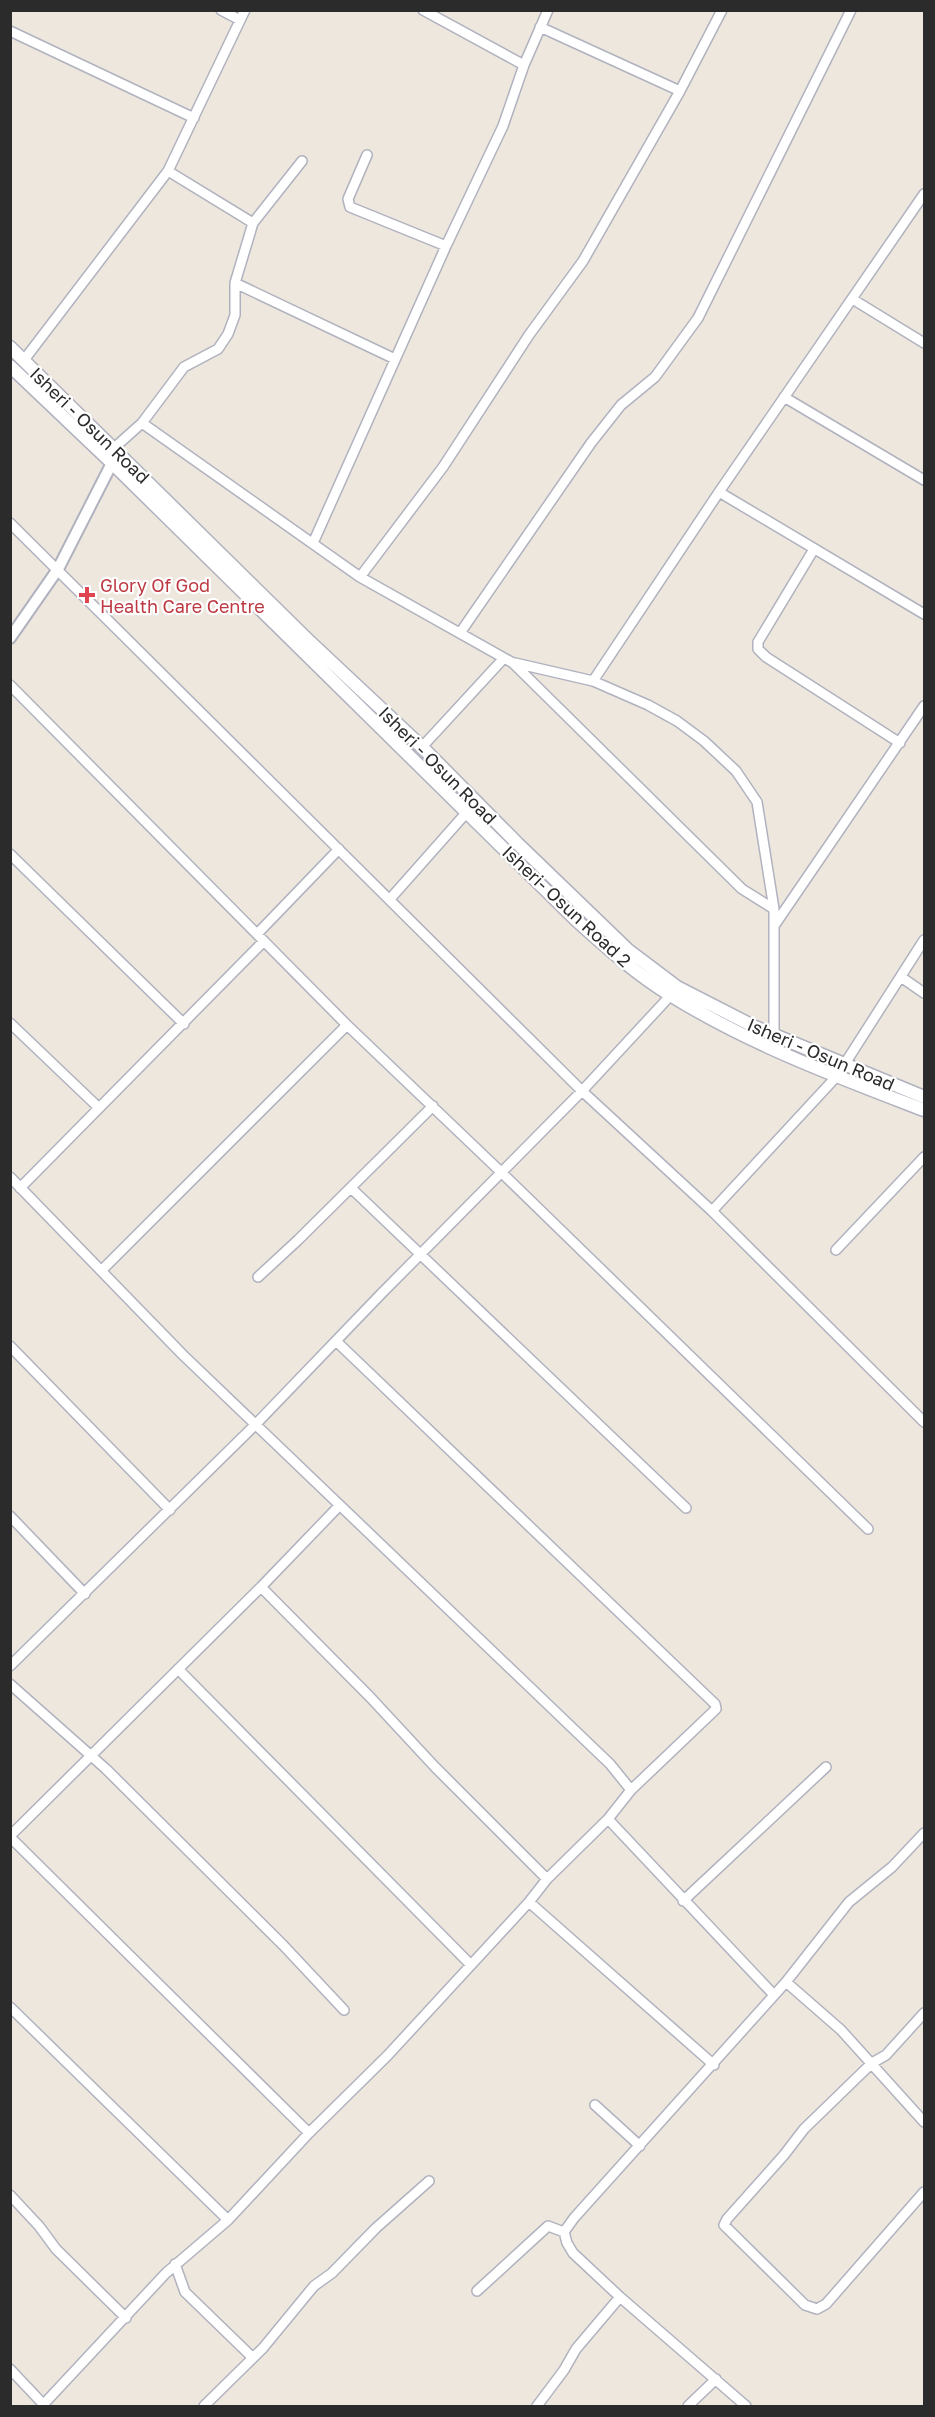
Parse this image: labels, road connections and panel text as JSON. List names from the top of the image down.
{
  "streets": {
    "main road": ["Isheri - Osun Road", "Isheri- Osun Road 2"]
  },
  "crossings": [
    ["Isheri - Osun Road", "Isheri- Osun Road 2"]
  ],
  "places": {
    "health": ["Glory Of God Health Care Centre"]
  }
}
